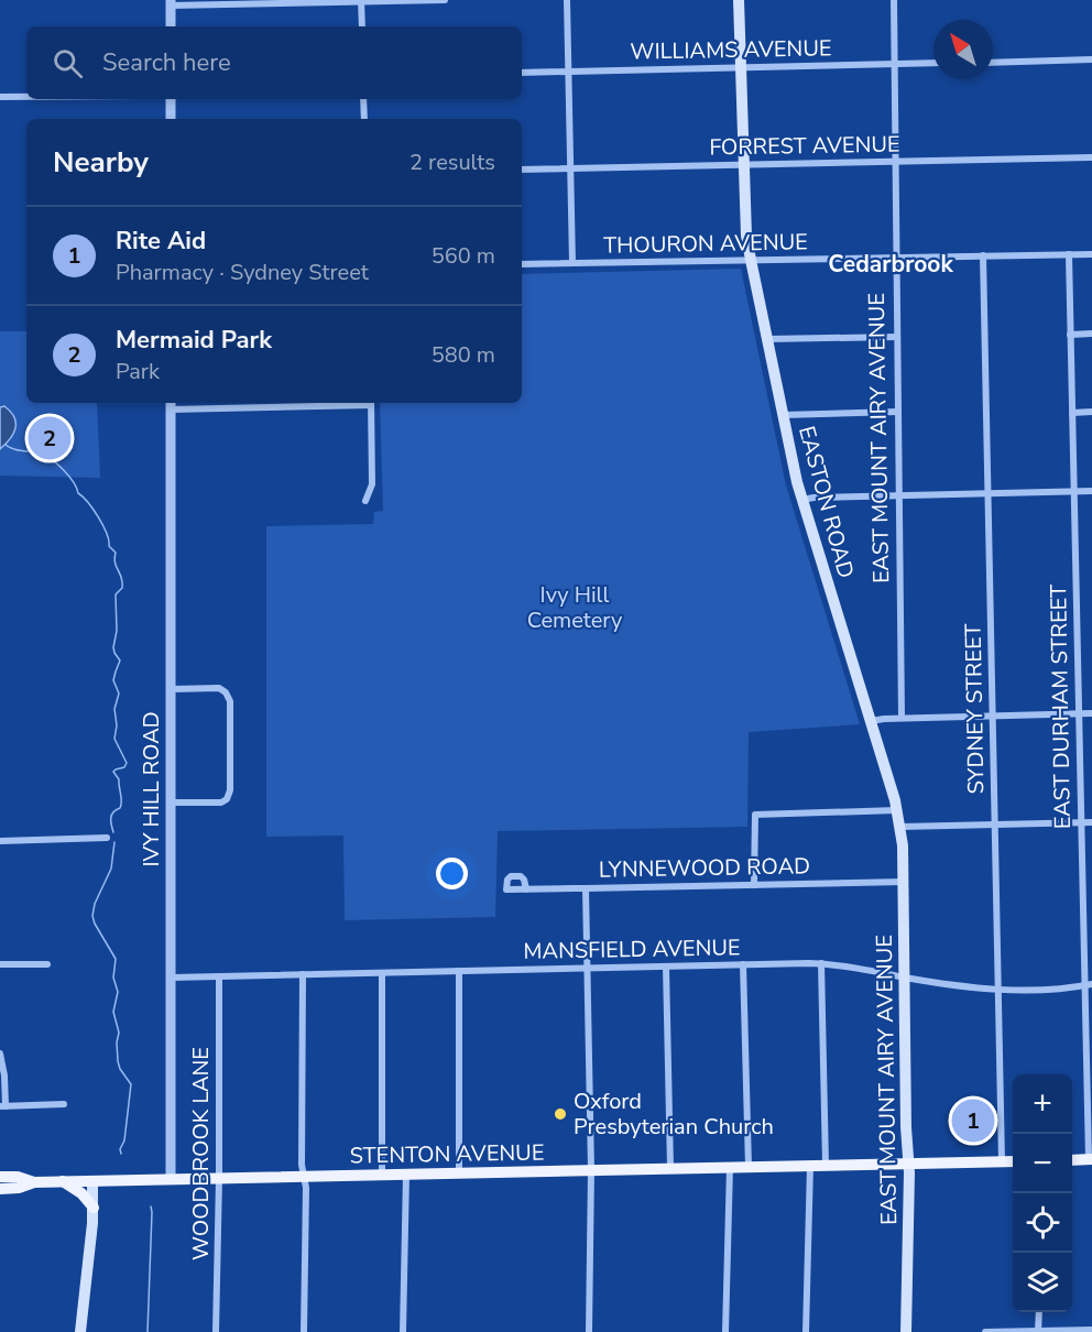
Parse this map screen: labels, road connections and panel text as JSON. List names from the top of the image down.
{
  "streets": {
    "main road": ["EAST MOUNT AIRY AVENUE", "EASTON ROAD", "STENTON AVENUE"],
    "street": [
      "WILLIAMS AVENUE",
      "FORREST AVENUE",
      "THOURON AVENUE",
      "EAST DURHAM STREET",
      "SYDNEY STREET",
      "IVY HILL ROAD",
      "LYNNEWOOD ROAD",
      "MANSFIELD AVENUE",
      "WOODBROOK LANE"
    ]
  },
  "crossings": [
    ["WILLIAMS AVENUE", "EAST MOUNT AIRY AVENUE"],
    ["WILLIAMS AVENUE", "EASTON ROAD"],
    ["FORREST AVENUE", "EAST MOUNT AIRY AVENUE"],
    ["FORREST AVENUE", "EASTON ROAD"],
    ["THOURON AVENUE", "EAST MOUNT AIRY AVENUE"],
    ["THOURON AVENUE", "EASTON ROAD"],
    ["THOURON AVENUE", "EAST DURHAM STREET"],
    ["THOURON AVENUE", "SYDNEY STREET"],
    ["EAST MOUNT AIRY AVENUE", "EASTON ROAD"],
    ["EAST MOUNT AIRY AVENUE", "LYNNEWOOD ROAD"],
    ["EAST MOUNT AIRY AVENUE", "MANSFIELD AVENUE"],
    ["EAST MOUNT AIRY AVENUE", "STENTON AVENUE"],
    ["EAST DURHAM STREET", "MANSFIELD AVENUE"],
    ["SYDNEY STREET", "MANSFIELD AVENUE"],
    ["SYDNEY STREET", "STENTON AVENUE"],
    ["IVY HILL ROAD", "MANSFIELD AVENUE"],
    ["IVY HILL ROAD", "STENTON AVENUE"],
    ["MANSFIELD AVENUE", "WOODBROOK LANE"],
    ["WOODBROOK LANE", "STENTON AVENUE"]
  ],
  "districts": ["Cedarbrook"],
  "parks": ["Ivy Hill Cemetery"],
  "places": ["Oxford Presbyterian Church"],
  "north": "top left",
  "page": {
    "search": "Search here",
    "heading": ["Nearby", "2 results"],
    "list": [
      {
        "mark": "1",
        "name": "Rite Aid",
        "note": "Pharmacy · Sydney Street",
        "value": "560 m"
      },
      {
        "mark": "2",
        "name": "Mermaid Park",
        "note": "Park",
        "value": "580 m"
      }
    ],
    "pins": ["2", "1"],
    "map_buttons": ["+", "−"]
  }
}
